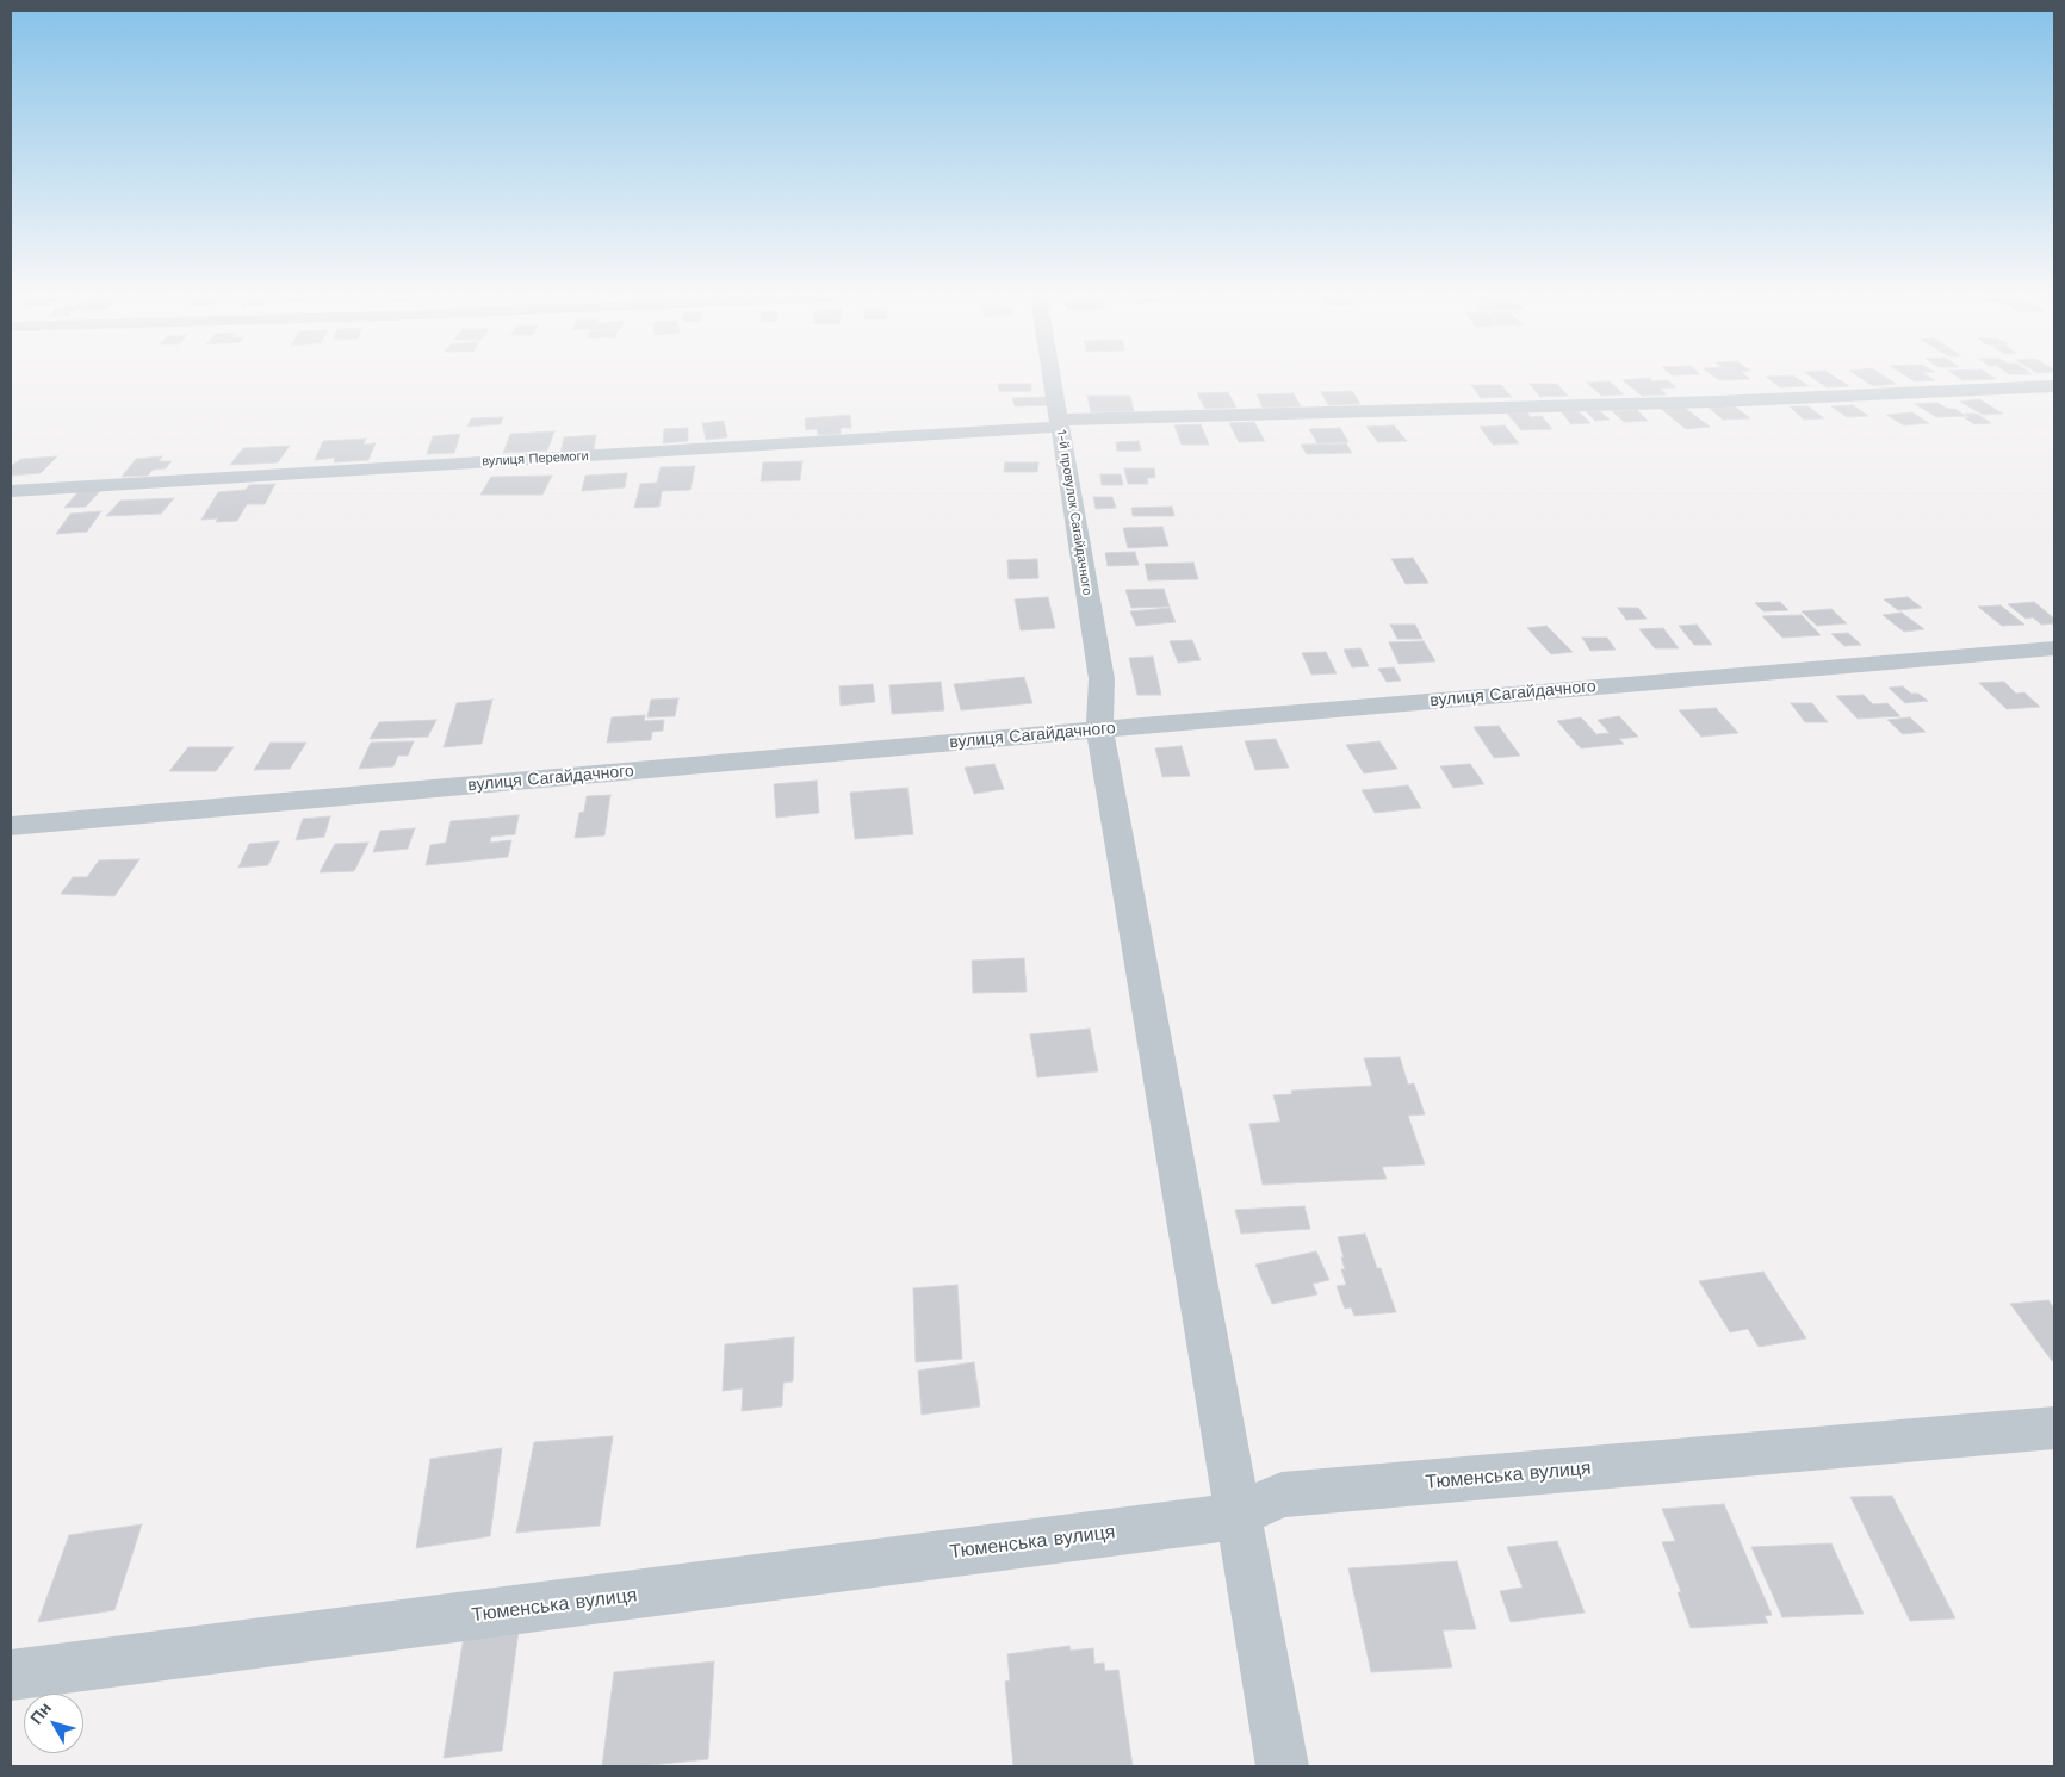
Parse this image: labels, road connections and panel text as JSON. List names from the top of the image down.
{
  "streets": {
    "street": [
      "вулиця Перемоги",
      "1-й провулок Сагайдачного",
      "вулиця Сагайдачного",
      "Тюменська вулиця"
    ]
  },
  "crossings": [
    ["вулиця Перемоги", "1-й провулок Сагайдачного"],
    ["1-й провулок Сагайдачного", "вулиця Сагайдачного"],
    ["1-й провулок Сагайдачного", "Тюменська вулиця"]
  ],
  "north": "top left"
}
